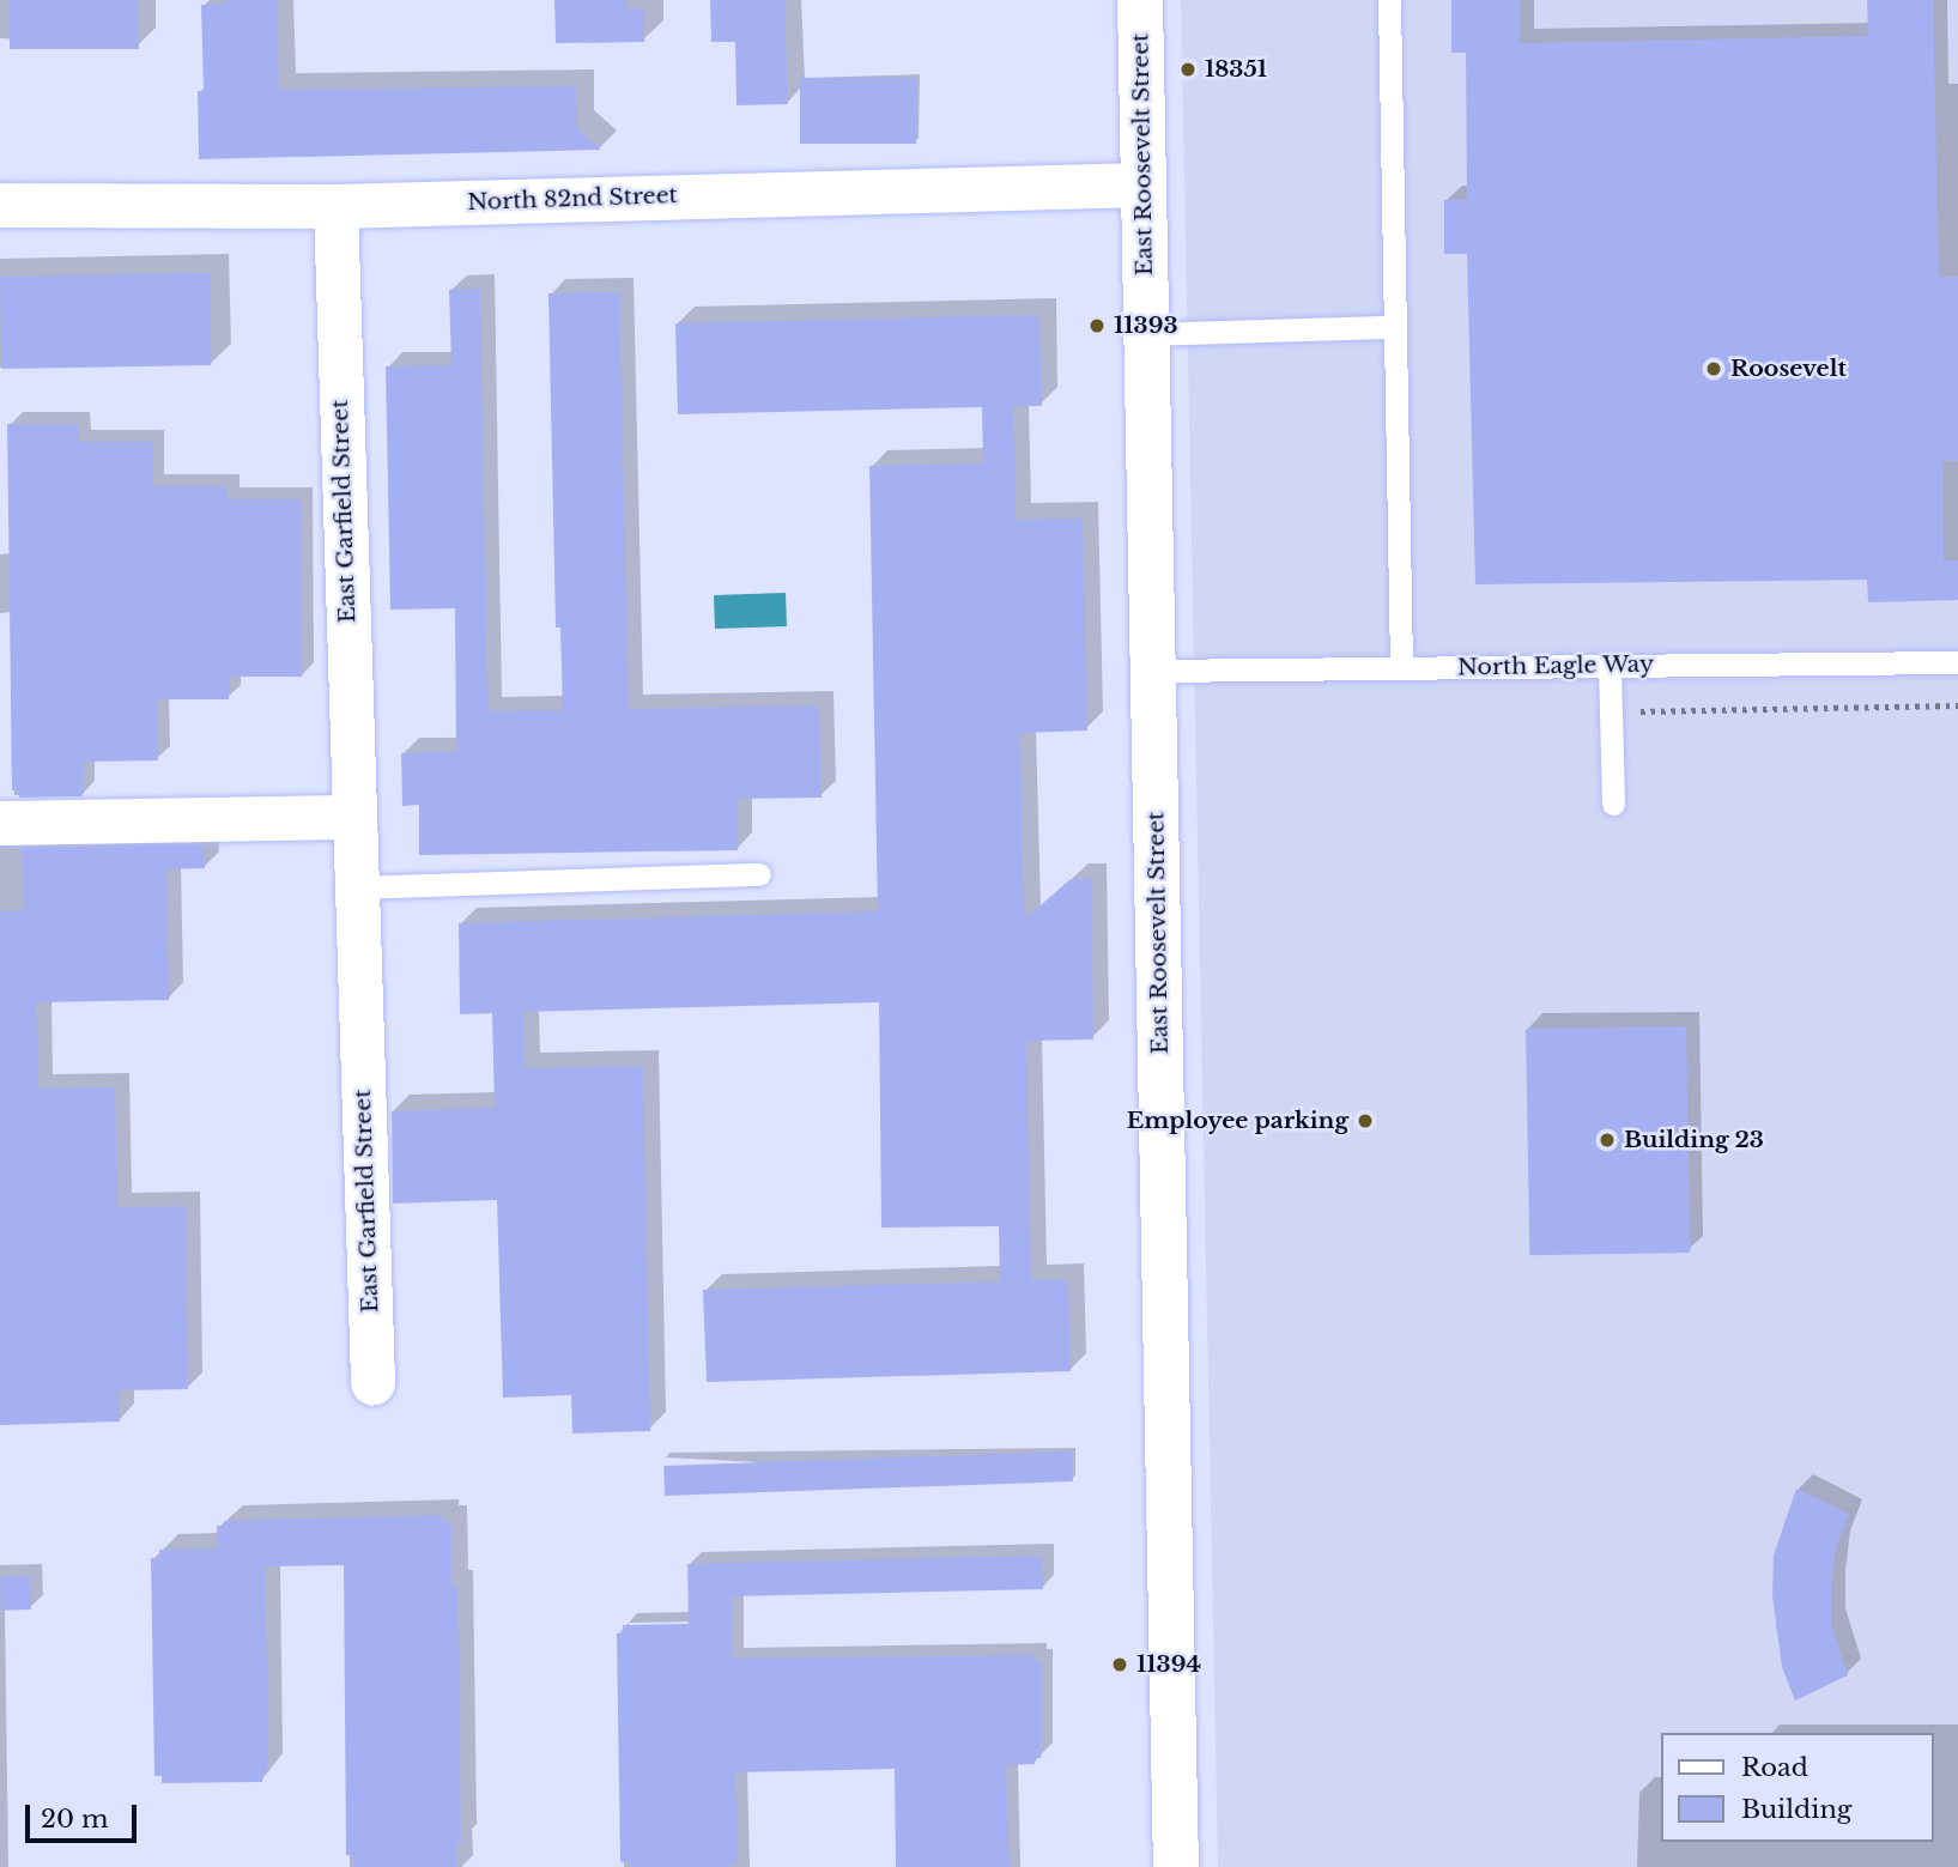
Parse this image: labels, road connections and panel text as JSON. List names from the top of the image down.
{
  "streets": {
    "street": ["East Roosevelt Street", "North 82nd Street", "East Garfield Street"],
    "lane": ["North Eagle Way"]
  },
  "crossings": [
    ["East Roosevelt Street", "North 82nd Street"],
    ["East Roosevelt Street", "North Eagle Way"],
    ["North 82nd Street", "East Garfield Street"]
  ],
  "places": [
    "18351",
    "11393",
    "Roosevelt",
    "Employee parking",
    "Building 23",
    "11394"
  ],
  "legend": ["Road", "Building"],
  "scale_bar": "20 m"
}
